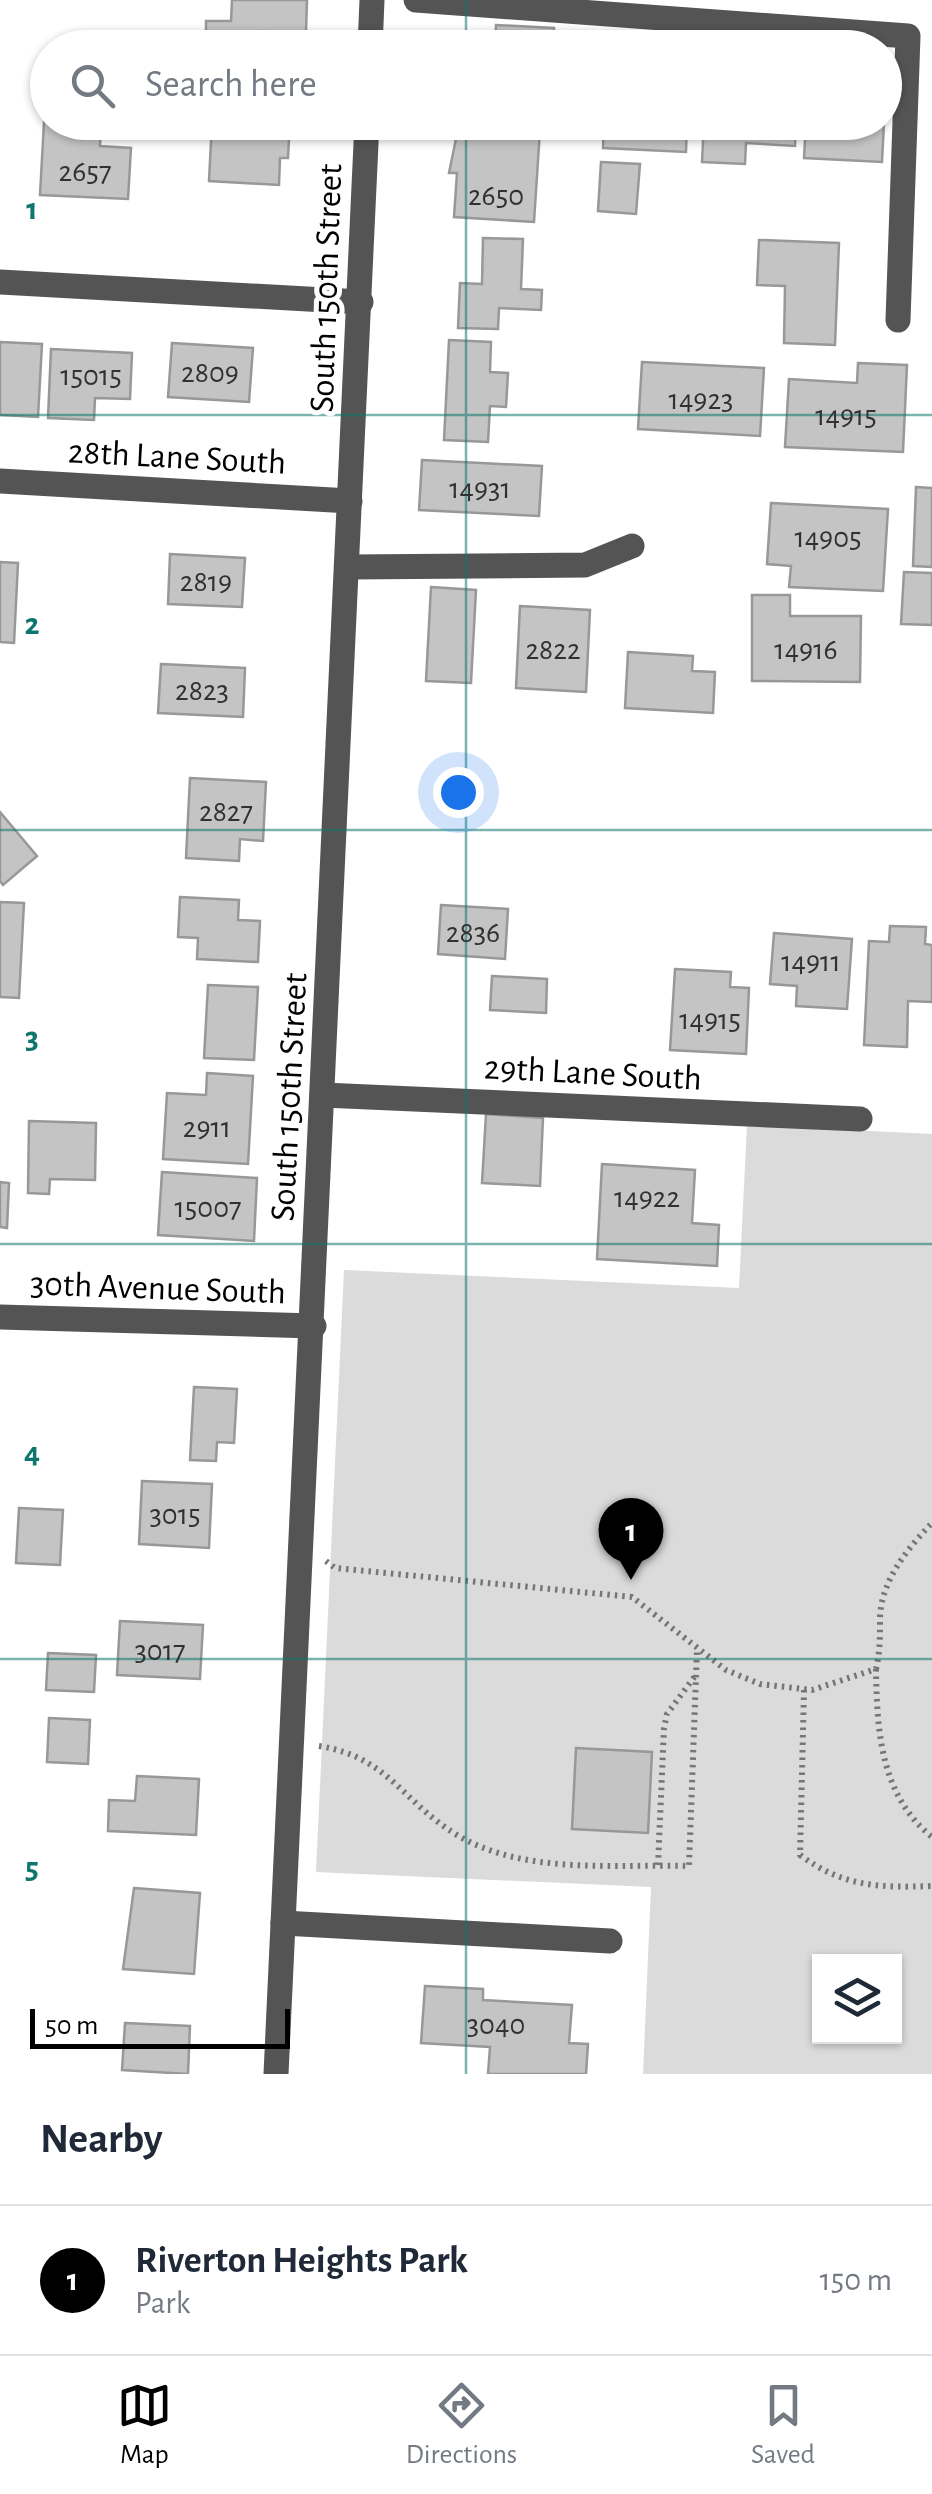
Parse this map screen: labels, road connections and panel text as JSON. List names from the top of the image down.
{
  "streets": {
    "street": [
      "South 150th Street",
      "28th Lane South",
      "29th Lane South",
      "30th Avenue South"
    ]
  },
  "crossings": [
    ["South 150th Street", "28th Lane South"],
    ["South 150th Street", "29th Lane South"],
    ["South 150th Street", "30th Avenue South"]
  ],
  "house_numbers": [
    "2657",
    "2650",
    "2809",
    "15015",
    "14923",
    "14915",
    "14931",
    "14905",
    "2819",
    "2822",
    "14916",
    "2823",
    "2827",
    "2836",
    "14911",
    "14915",
    "2911",
    "14922",
    "15007",
    "3015",
    "3017",
    "3040"
  ],
  "scale_bar": "50 m",
  "page": {
    "search": "Search here",
    "pins": "1",
    "scale": "50 m",
    "heading": "Nearby",
    "list": [
      {
        "mark": "1",
        "name": "Riverton Heights Park",
        "note": "Park",
        "value": "150 m"
      }
    ],
    "nav": ["Map", "Directions", "Saved"]
  },
  "grid": {
    "rows": [
      "1",
      "2",
      "3",
      "4",
      "5"
    ]
  }
}
